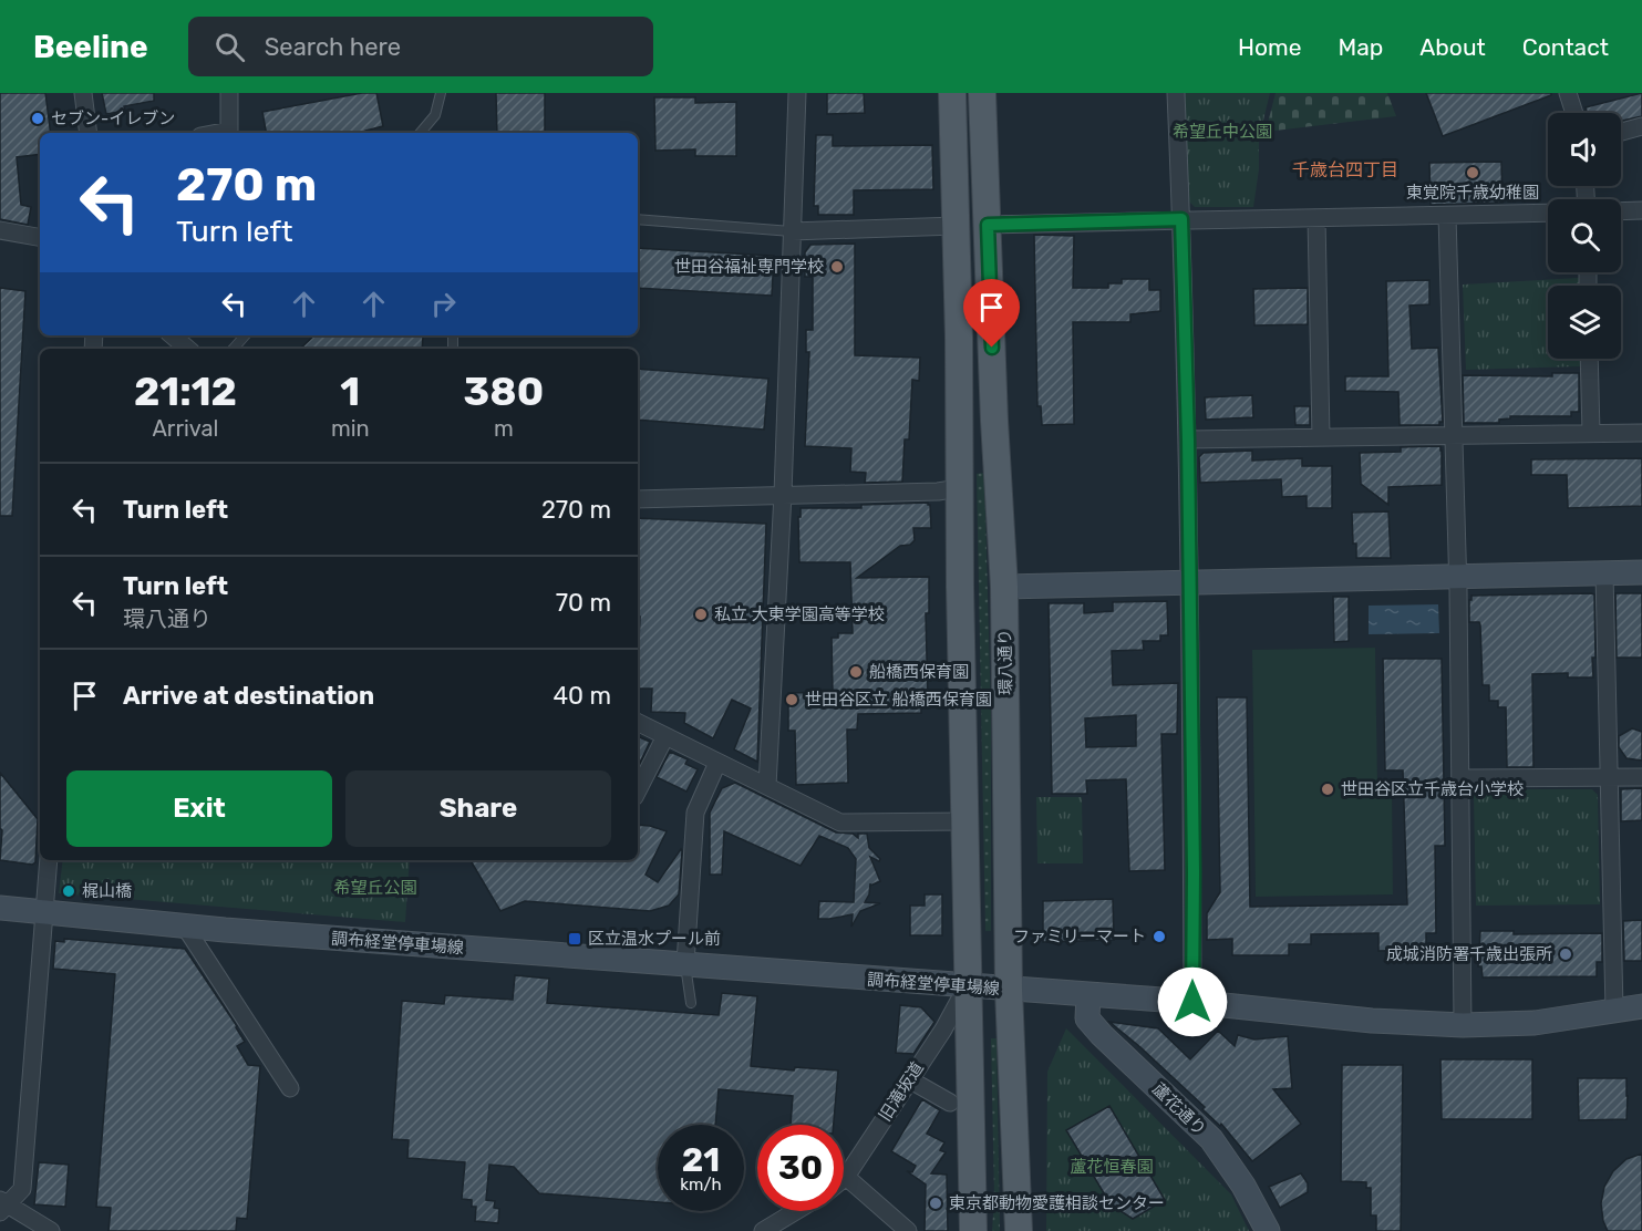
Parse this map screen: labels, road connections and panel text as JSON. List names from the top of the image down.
{
  "streets": {
    "main road": ["環八通り", "調布経堂停車場線", "蘆花通り"],
    "street": ["旧滝坂道"]
  },
  "crossings": [
    ["環八通り", "調布経堂停車場線"],
    ["調布経堂停車場線", "旧滝坂道"],
    ["調布経堂停車場線", "蘆花通り"]
  ],
  "districts": ["千歳台四丁目"],
  "parks": ["希望丘中公園", "希望丘公園", "蘆花恒春園"],
  "places": {
    "other": [
      "セブン-イレブン",
      "東覚院千歳幼稚園",
      "世田谷福祉専門学校",
      "私立 大東学園高等学校",
      "船橋西保育園",
      "世田谷区立 船橋西保育園",
      "世田谷区立千歳台小学校",
      "梶山橋",
      "ファミリーマート",
      "成城消防署千歳出張所",
      "東京都動物愛護相談センター"
    ],
    "transit": ["区立温水プール前"]
  },
  "page": {
    "header": "Beeline",
    "search": "Search here",
    "nav": [
      "Home",
      "Map",
      "About",
      "Contact"
    ],
    "turn": ["270 m", "Turn left"],
    "eta": [
      "21:12",
      "Arrival",
      "1",
      "min",
      "380",
      "m"
    ],
    "list": [
      {
        "name": "Turn left",
        "value": "270 m"
      },
      {
        "name": "Turn left",
        "note": "環八通り",
        "value": "70 m"
      },
      {
        "name": "Arrive at destination",
        "value": "40 m"
      }
    ],
    "buttons": ["Exit", "Share"],
    "speed": "21 km/h",
    "limit": "30"
  }
}
